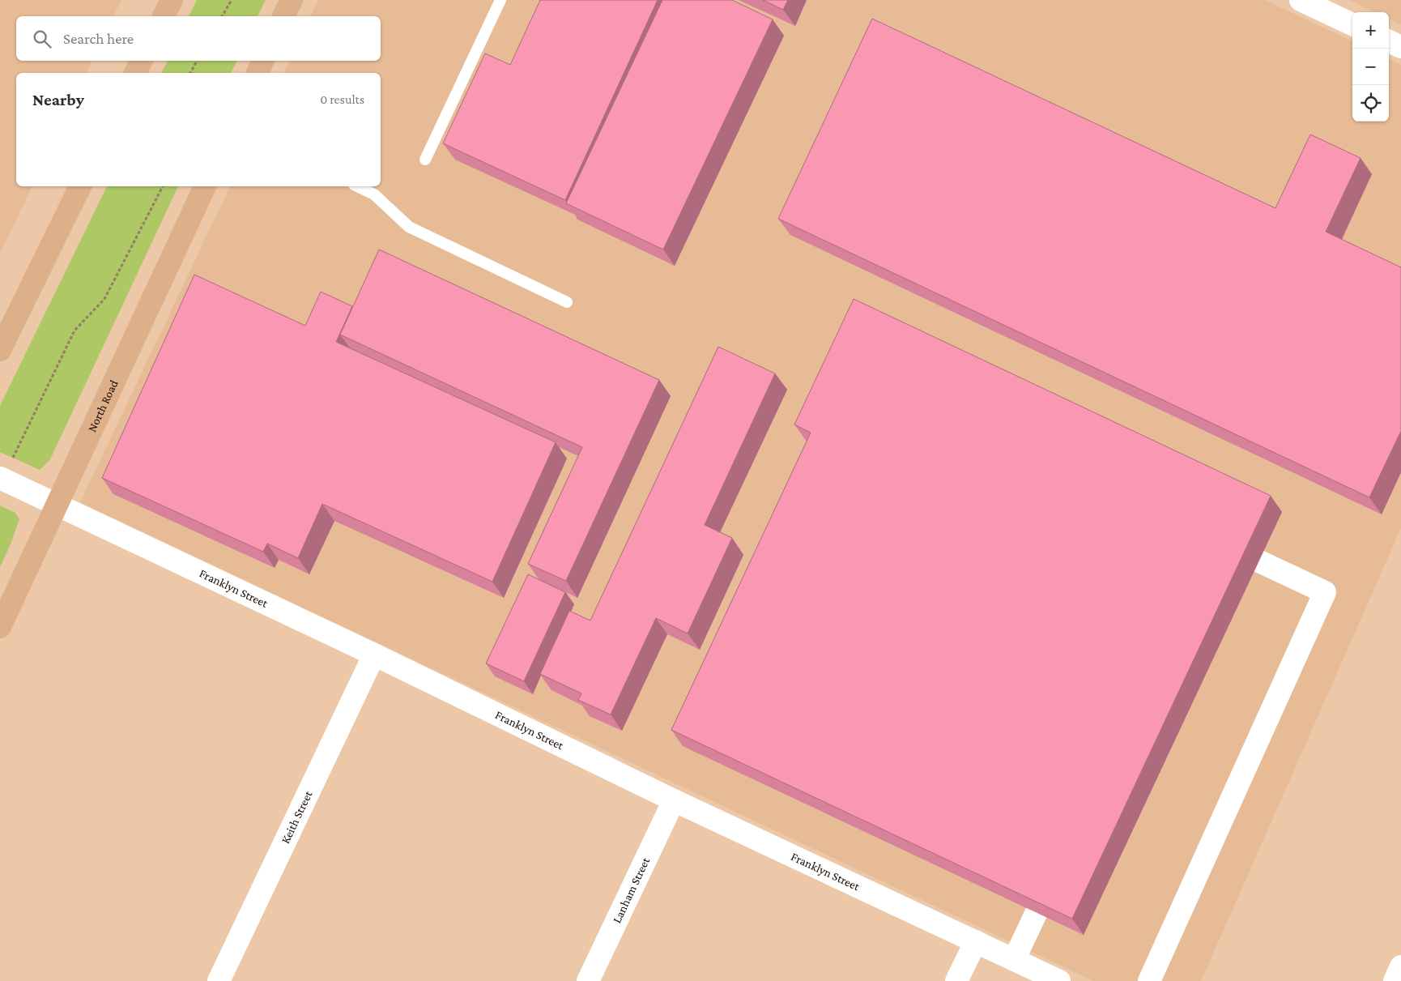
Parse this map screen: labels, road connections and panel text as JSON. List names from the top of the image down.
{
  "streets": {
    "highway": ["North Road"],
    "street": ["Franklyn Street", "Keith Street", "Lanham Street"]
  },
  "crossings": [
    ["North Road", "Franklyn Street"],
    ["Franklyn Street", "Keith Street"],
    ["Franklyn Street", "Lanham Street"]
  ],
  "page": {
    "map_buttons": ["+", "−"],
    "search": "Search here",
    "heading": ["Nearby", "0 results"]
  }
}
